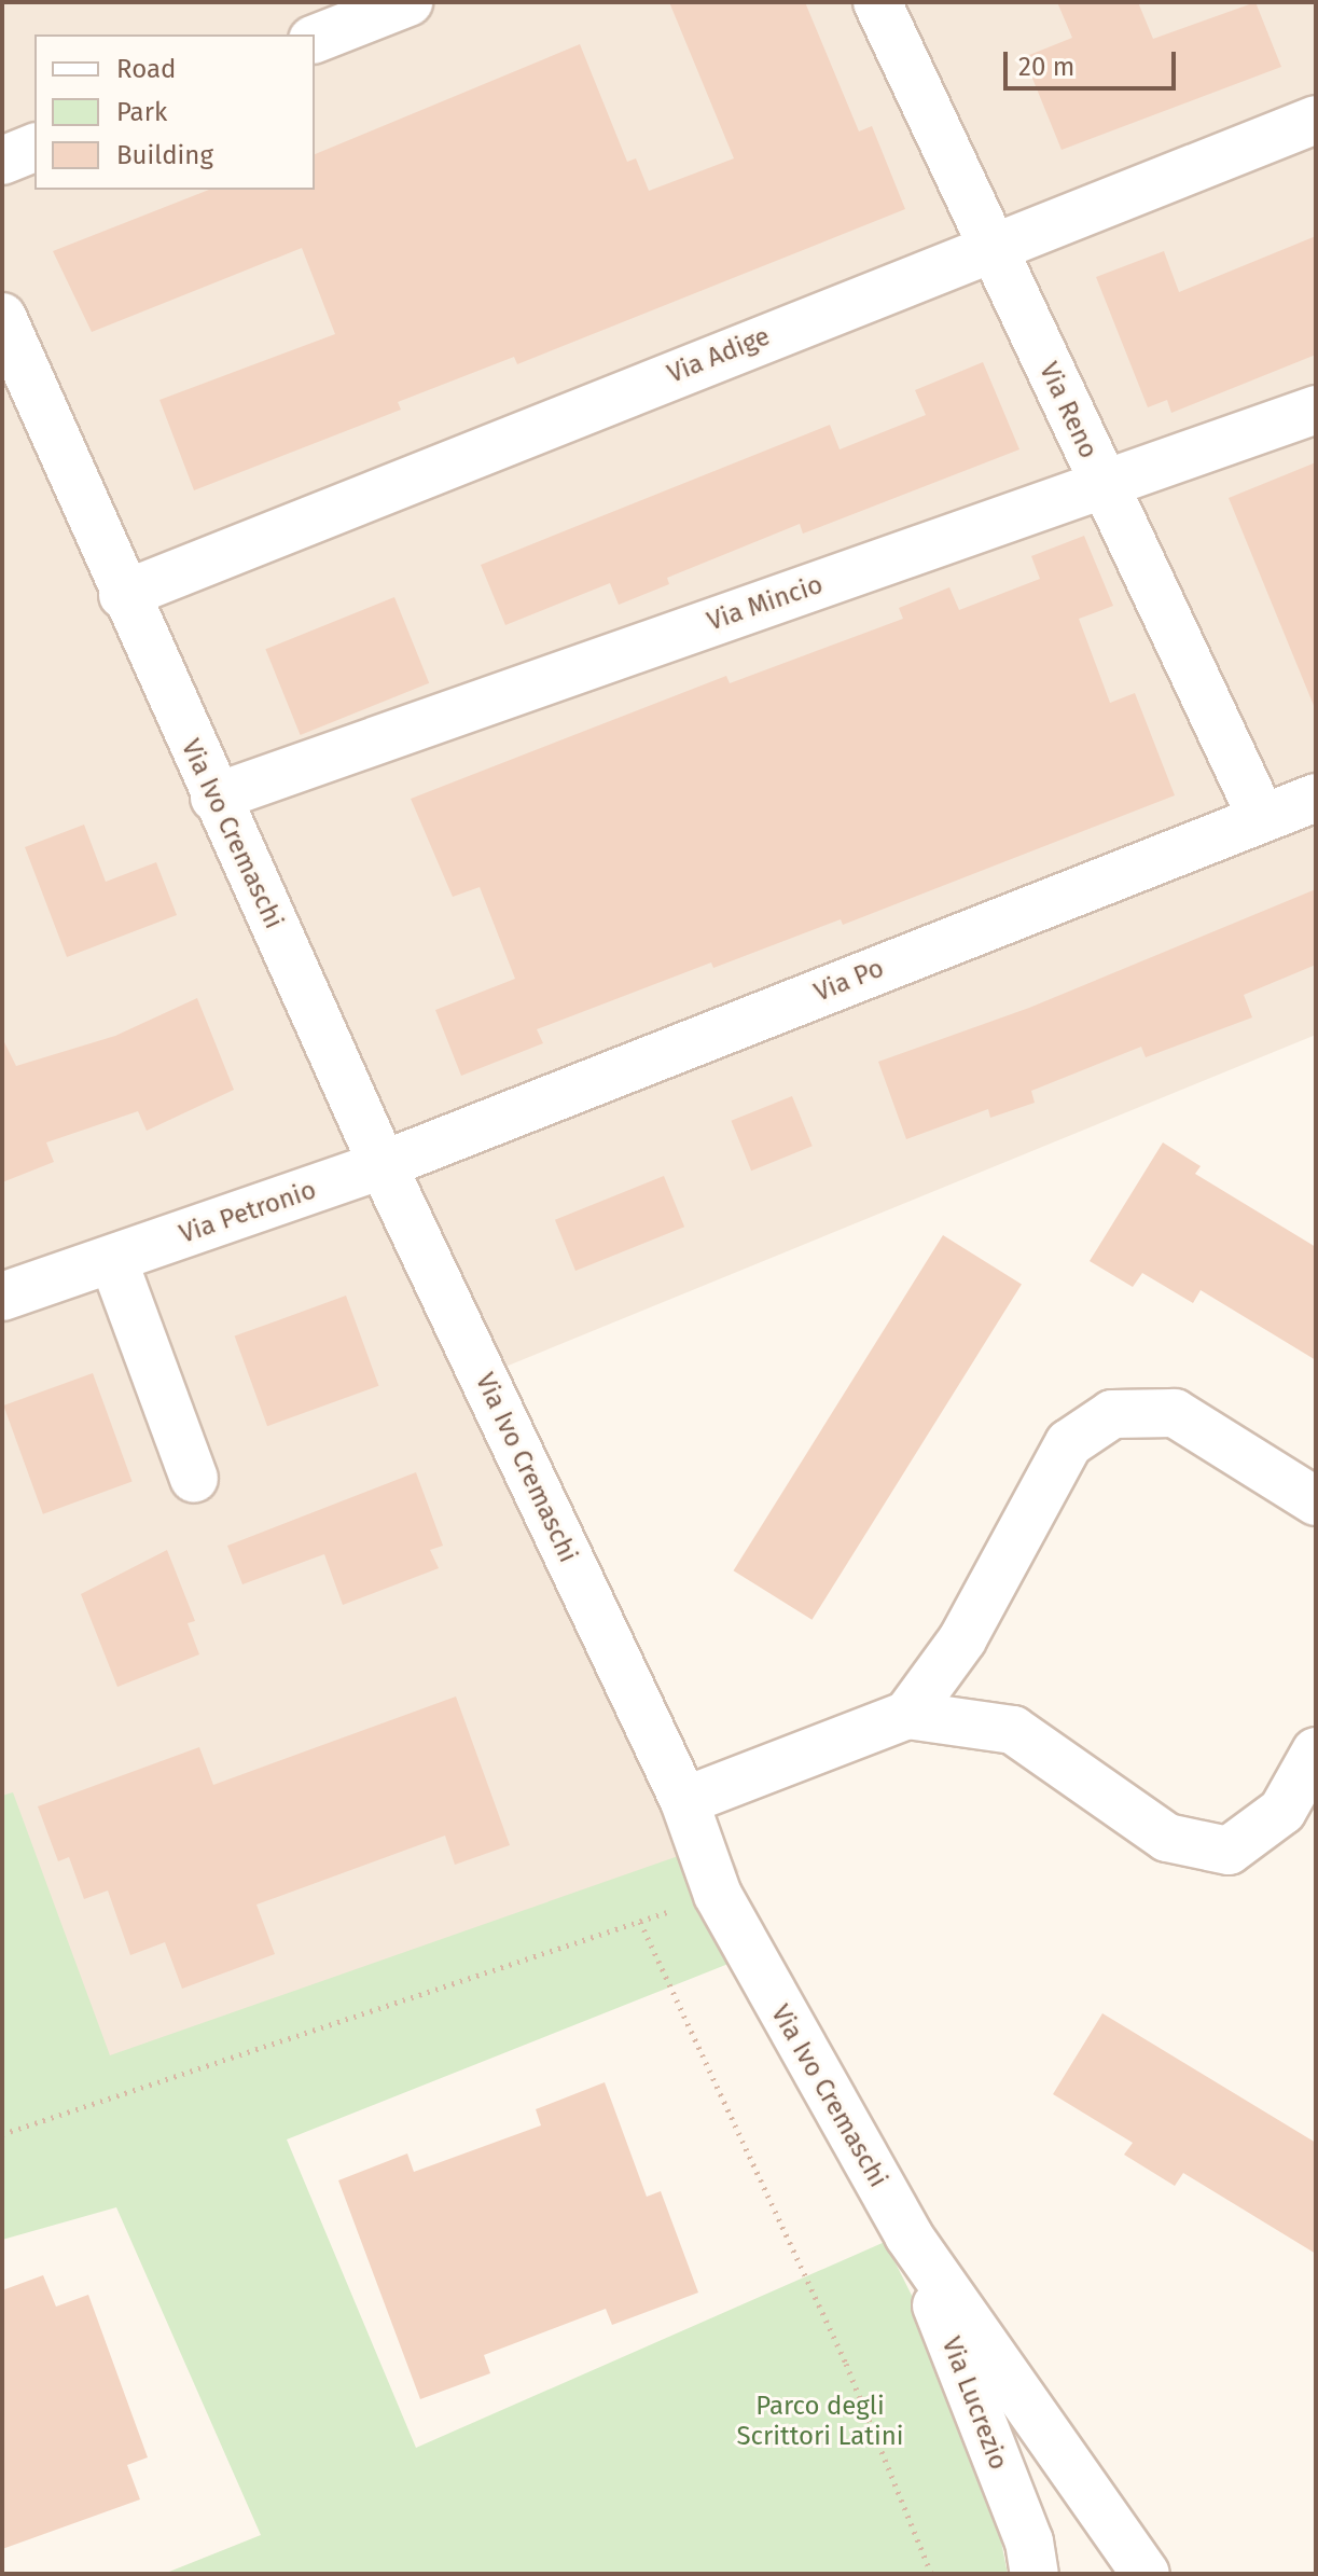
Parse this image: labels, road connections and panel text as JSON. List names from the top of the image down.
{
  "streets": {
    "street": [
      "Via Adige",
      "Via Reno",
      "Via Mincio",
      "Via Ivo Cremaschi",
      "Via Po",
      "Via Petronio",
      "Via Lucrezio"
    ]
  },
  "crossings": [
    ["Via Adige", "Via Reno"],
    ["Via Adige", "Via Ivo Cremaschi"],
    ["Via Reno", "Via Mincio"],
    ["Via Reno", "Via Po"],
    ["Via Mincio", "Via Ivo Cremaschi"],
    ["Via Ivo Cremaschi", "Via Po"],
    ["Via Ivo Cremaschi", "Via Petronio"],
    ["Via Ivo Cremaschi", "Via Lucrezio"],
    ["Via Po", "Via Petronio"]
  ],
  "parks": ["Parco degli Scrittori Latini"],
  "legend": ["Road", "Park", "Building"],
  "scale_bar": "20 m"
}
